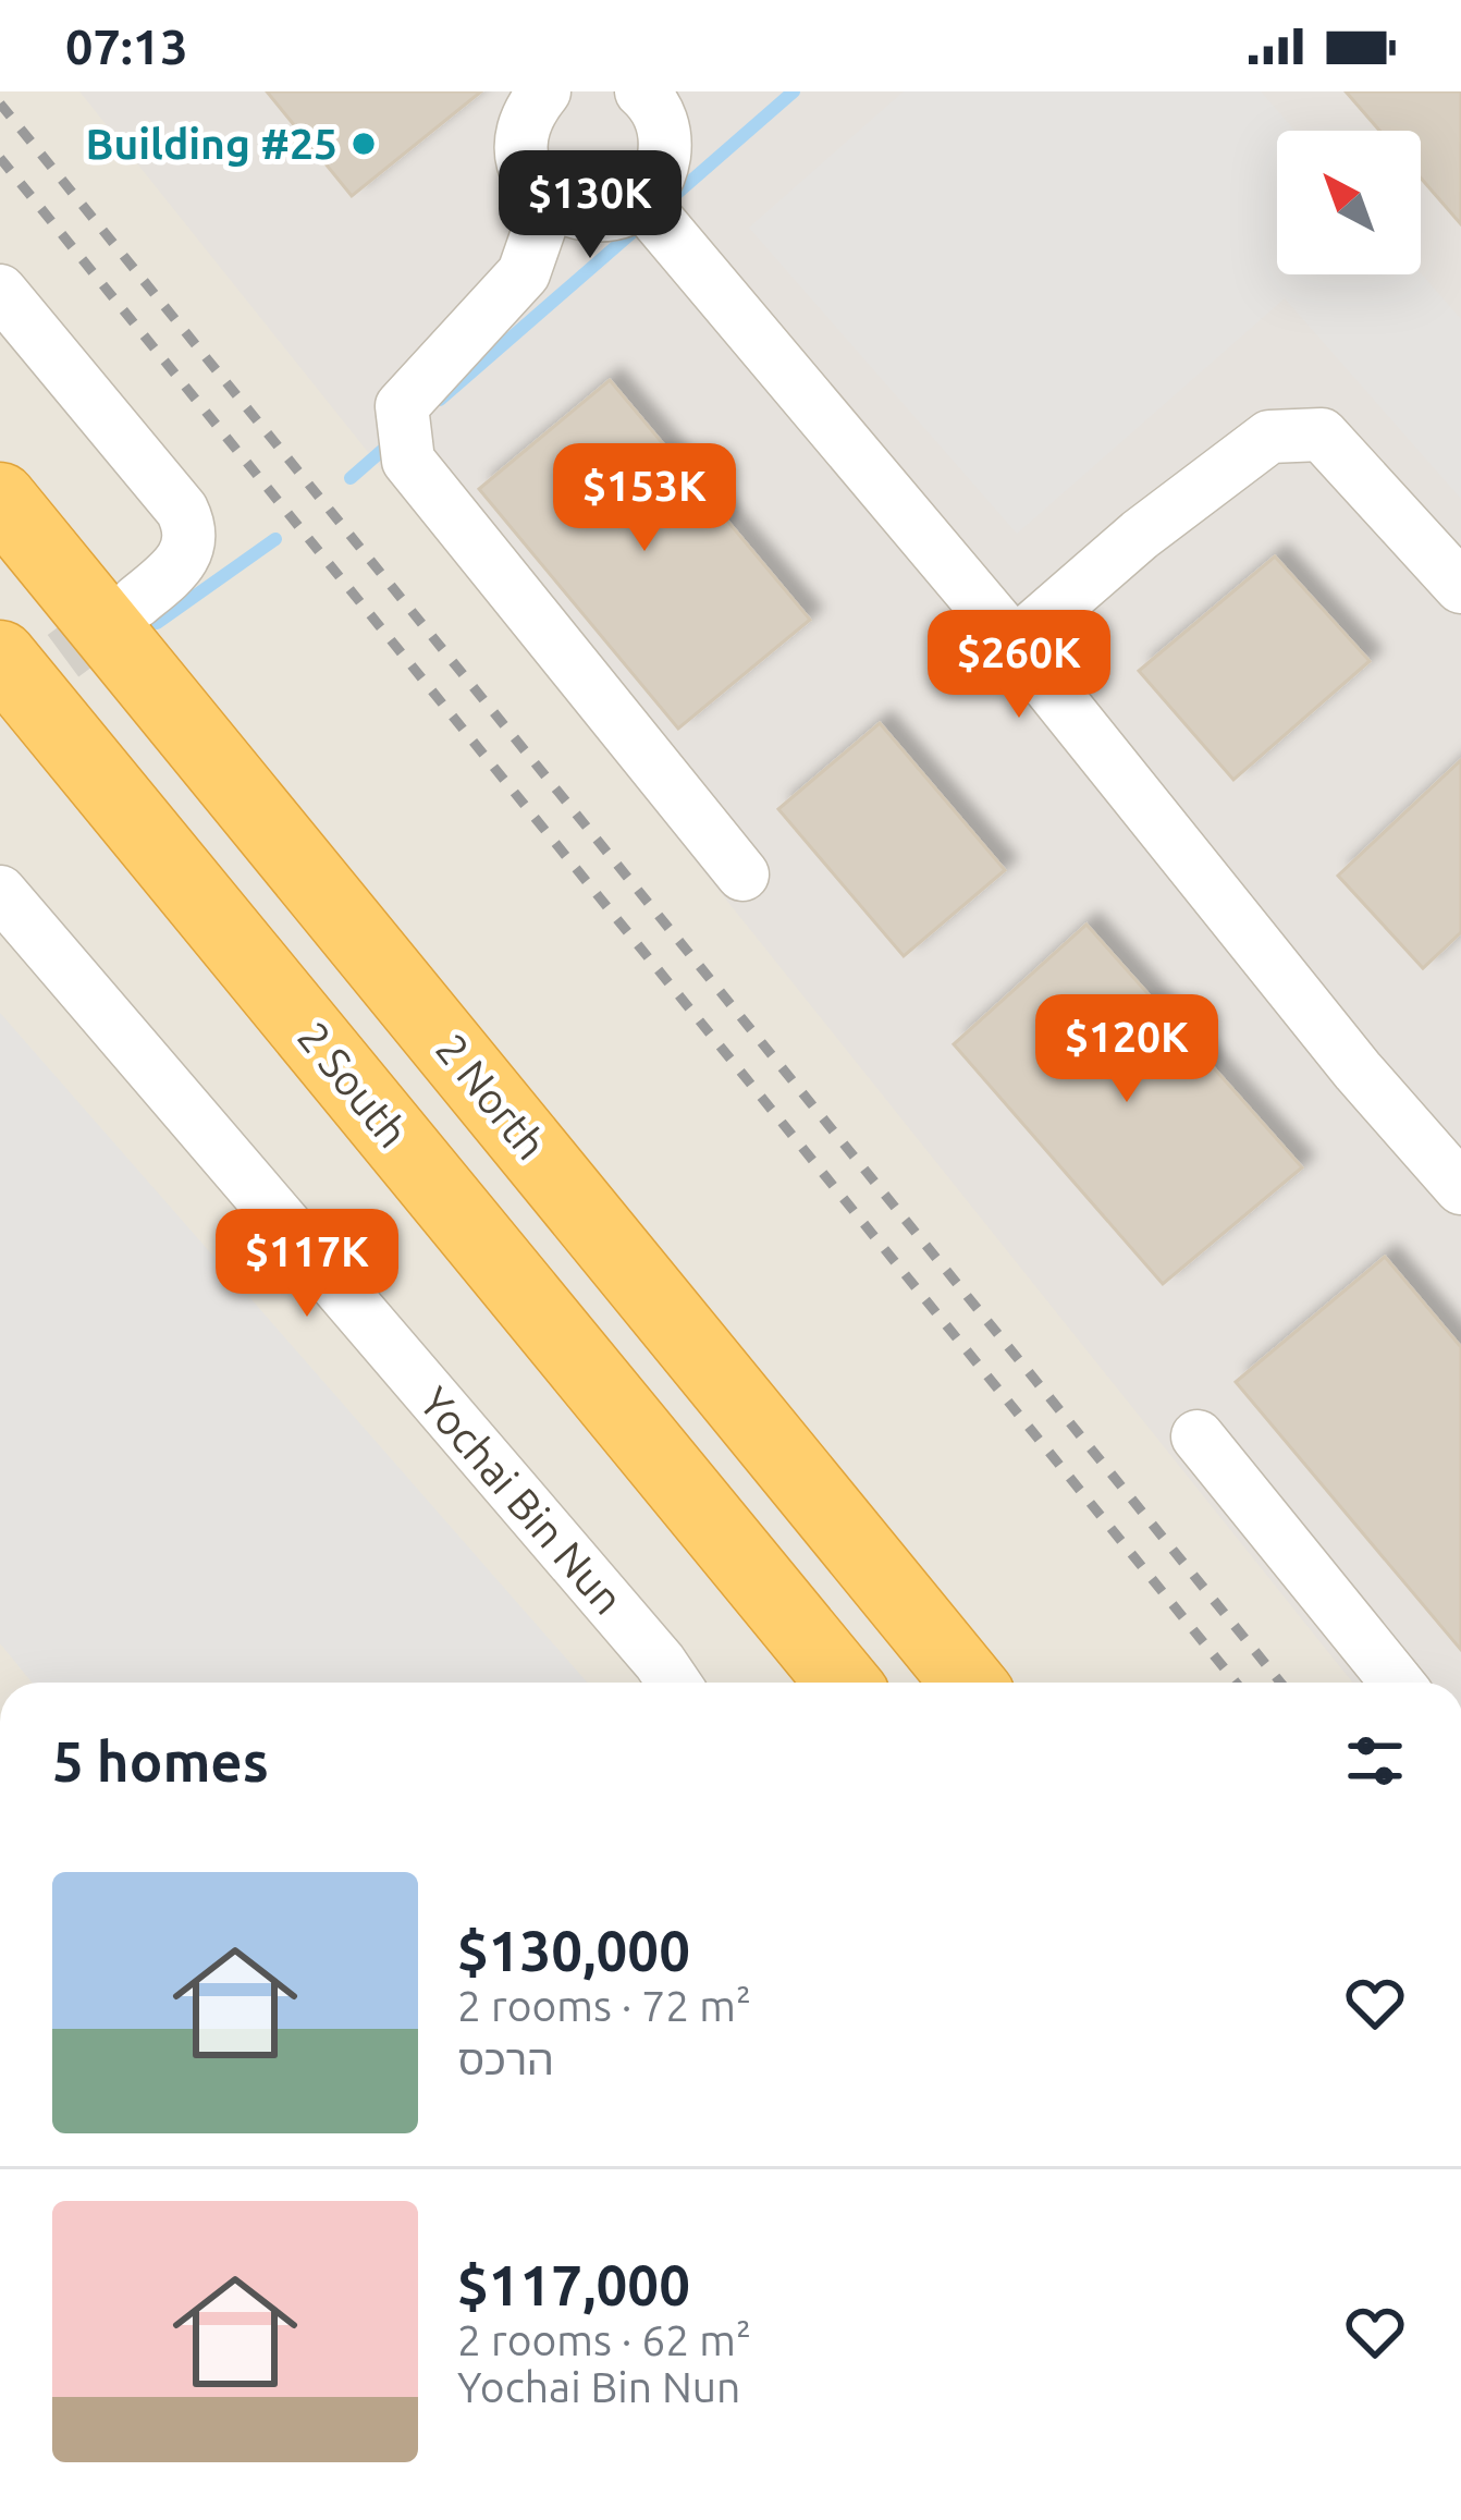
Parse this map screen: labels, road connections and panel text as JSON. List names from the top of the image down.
{
  "streets": {
    "highway": ["2 South", "2 North"],
    "street": ["Yochai Bin Nun"]
  },
  "places": ["Building #25"],
  "north": "top left",
  "page": {
    "status": "07:13",
    "price": [
      "$130K",
      "$153K",
      "$260K",
      "$120K",
      "$117K"
    ],
    "heading": "5 homes",
    "list": [
      {
        "name": "$130,000",
        "note": "2 rooms · 72 m² · הרכס"
      },
      {
        "name": "$117,000",
        "note": "2 rooms · 62 m² · Yochai Bin Nun"
      }
    ]
  }
}
